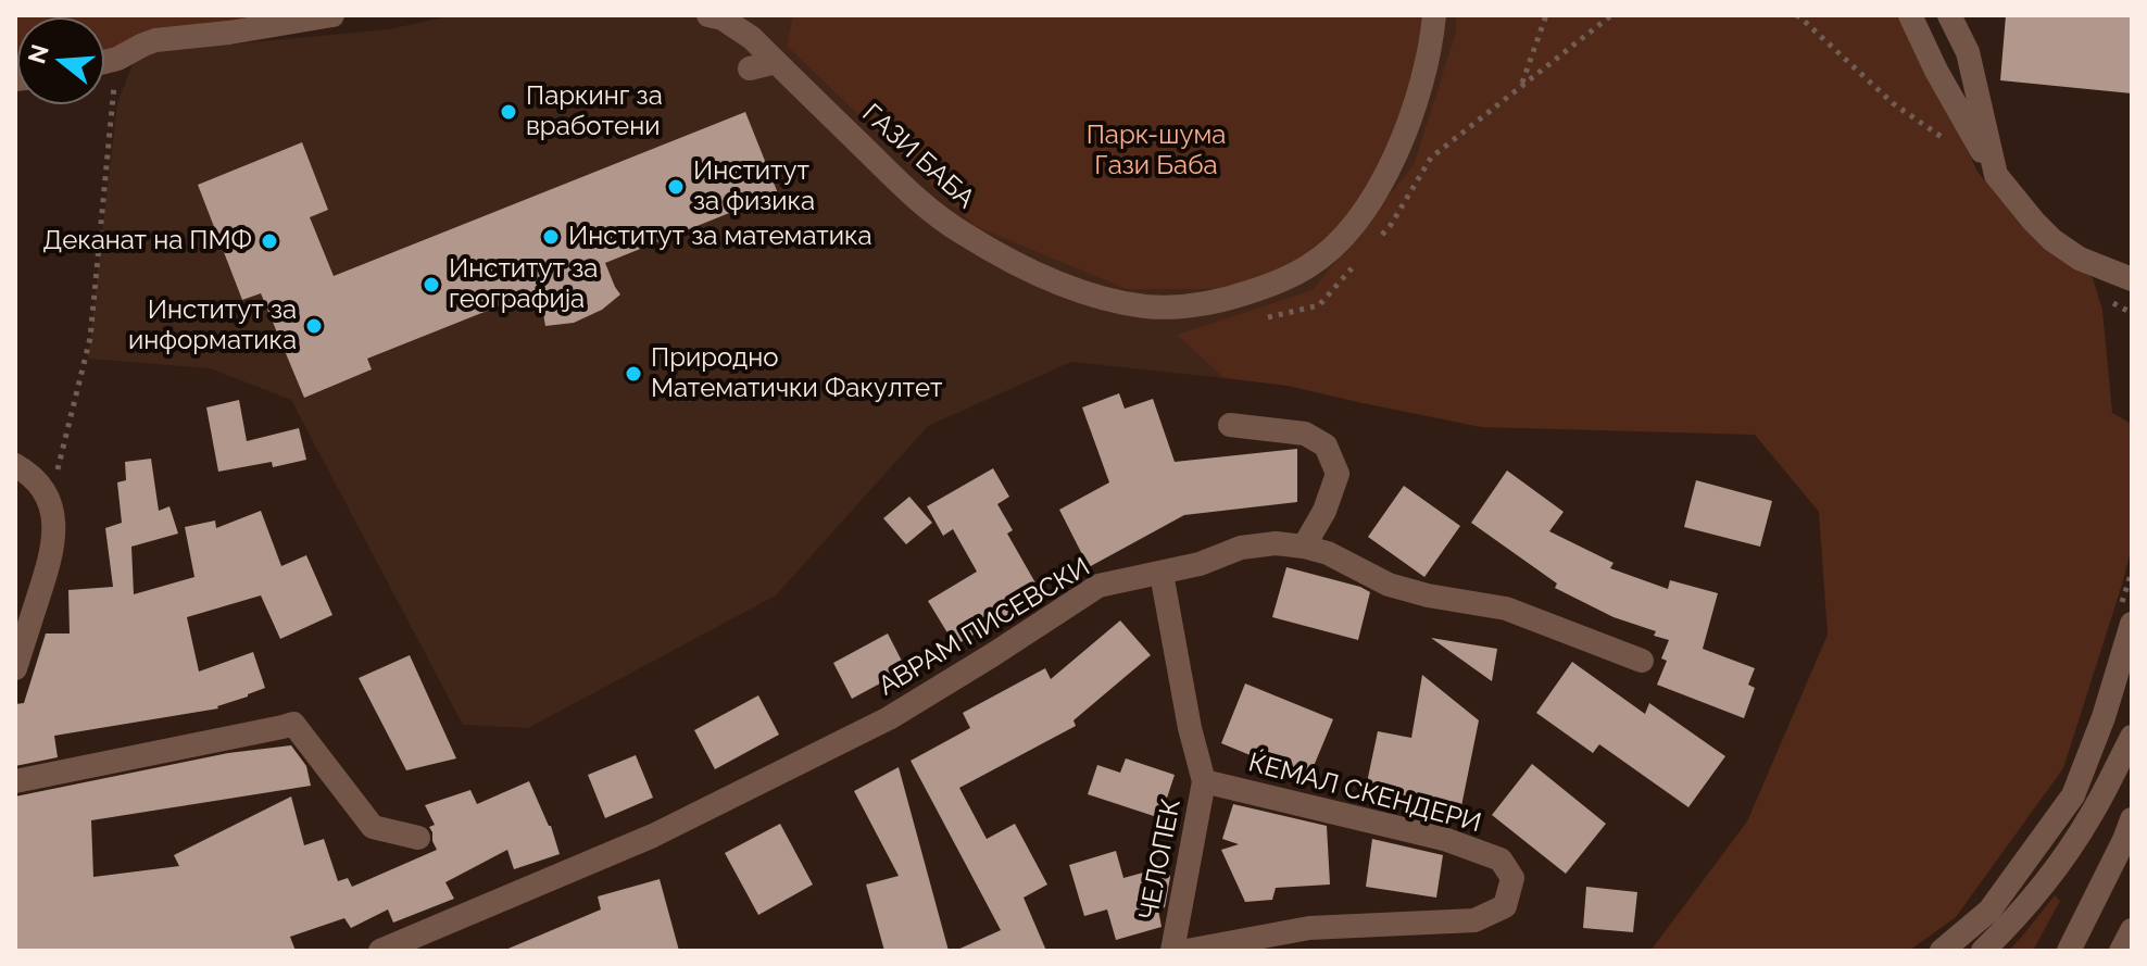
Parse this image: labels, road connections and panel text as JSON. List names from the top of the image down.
{
  "streets": {
    "street": [
      "ГАЗИ БАБА",
      "АВРАМ ПИСЕВСКИ",
      "ЌЕМАЛ СКЕНДЕРИ",
      "ЧЕЛОПЕК"
    ]
  },
  "crossings": [
    ["АВРАМ ПИСЕВСКИ", "ЧЕЛОПЕК"],
    ["ЌЕМАЛ СКЕНДЕРИ", "ЧЕЛОПЕК"]
  ],
  "parks": ["Парк-шума Гази Баба"],
  "places": [
    "Паркинг за вработени",
    "Институт за физика",
    "Институт за математика",
    "Деканат на ПМФ",
    "Институт за географија",
    "Институт за информатика",
    "Природно Математички Факултет"
  ],
  "north": "left"
}
